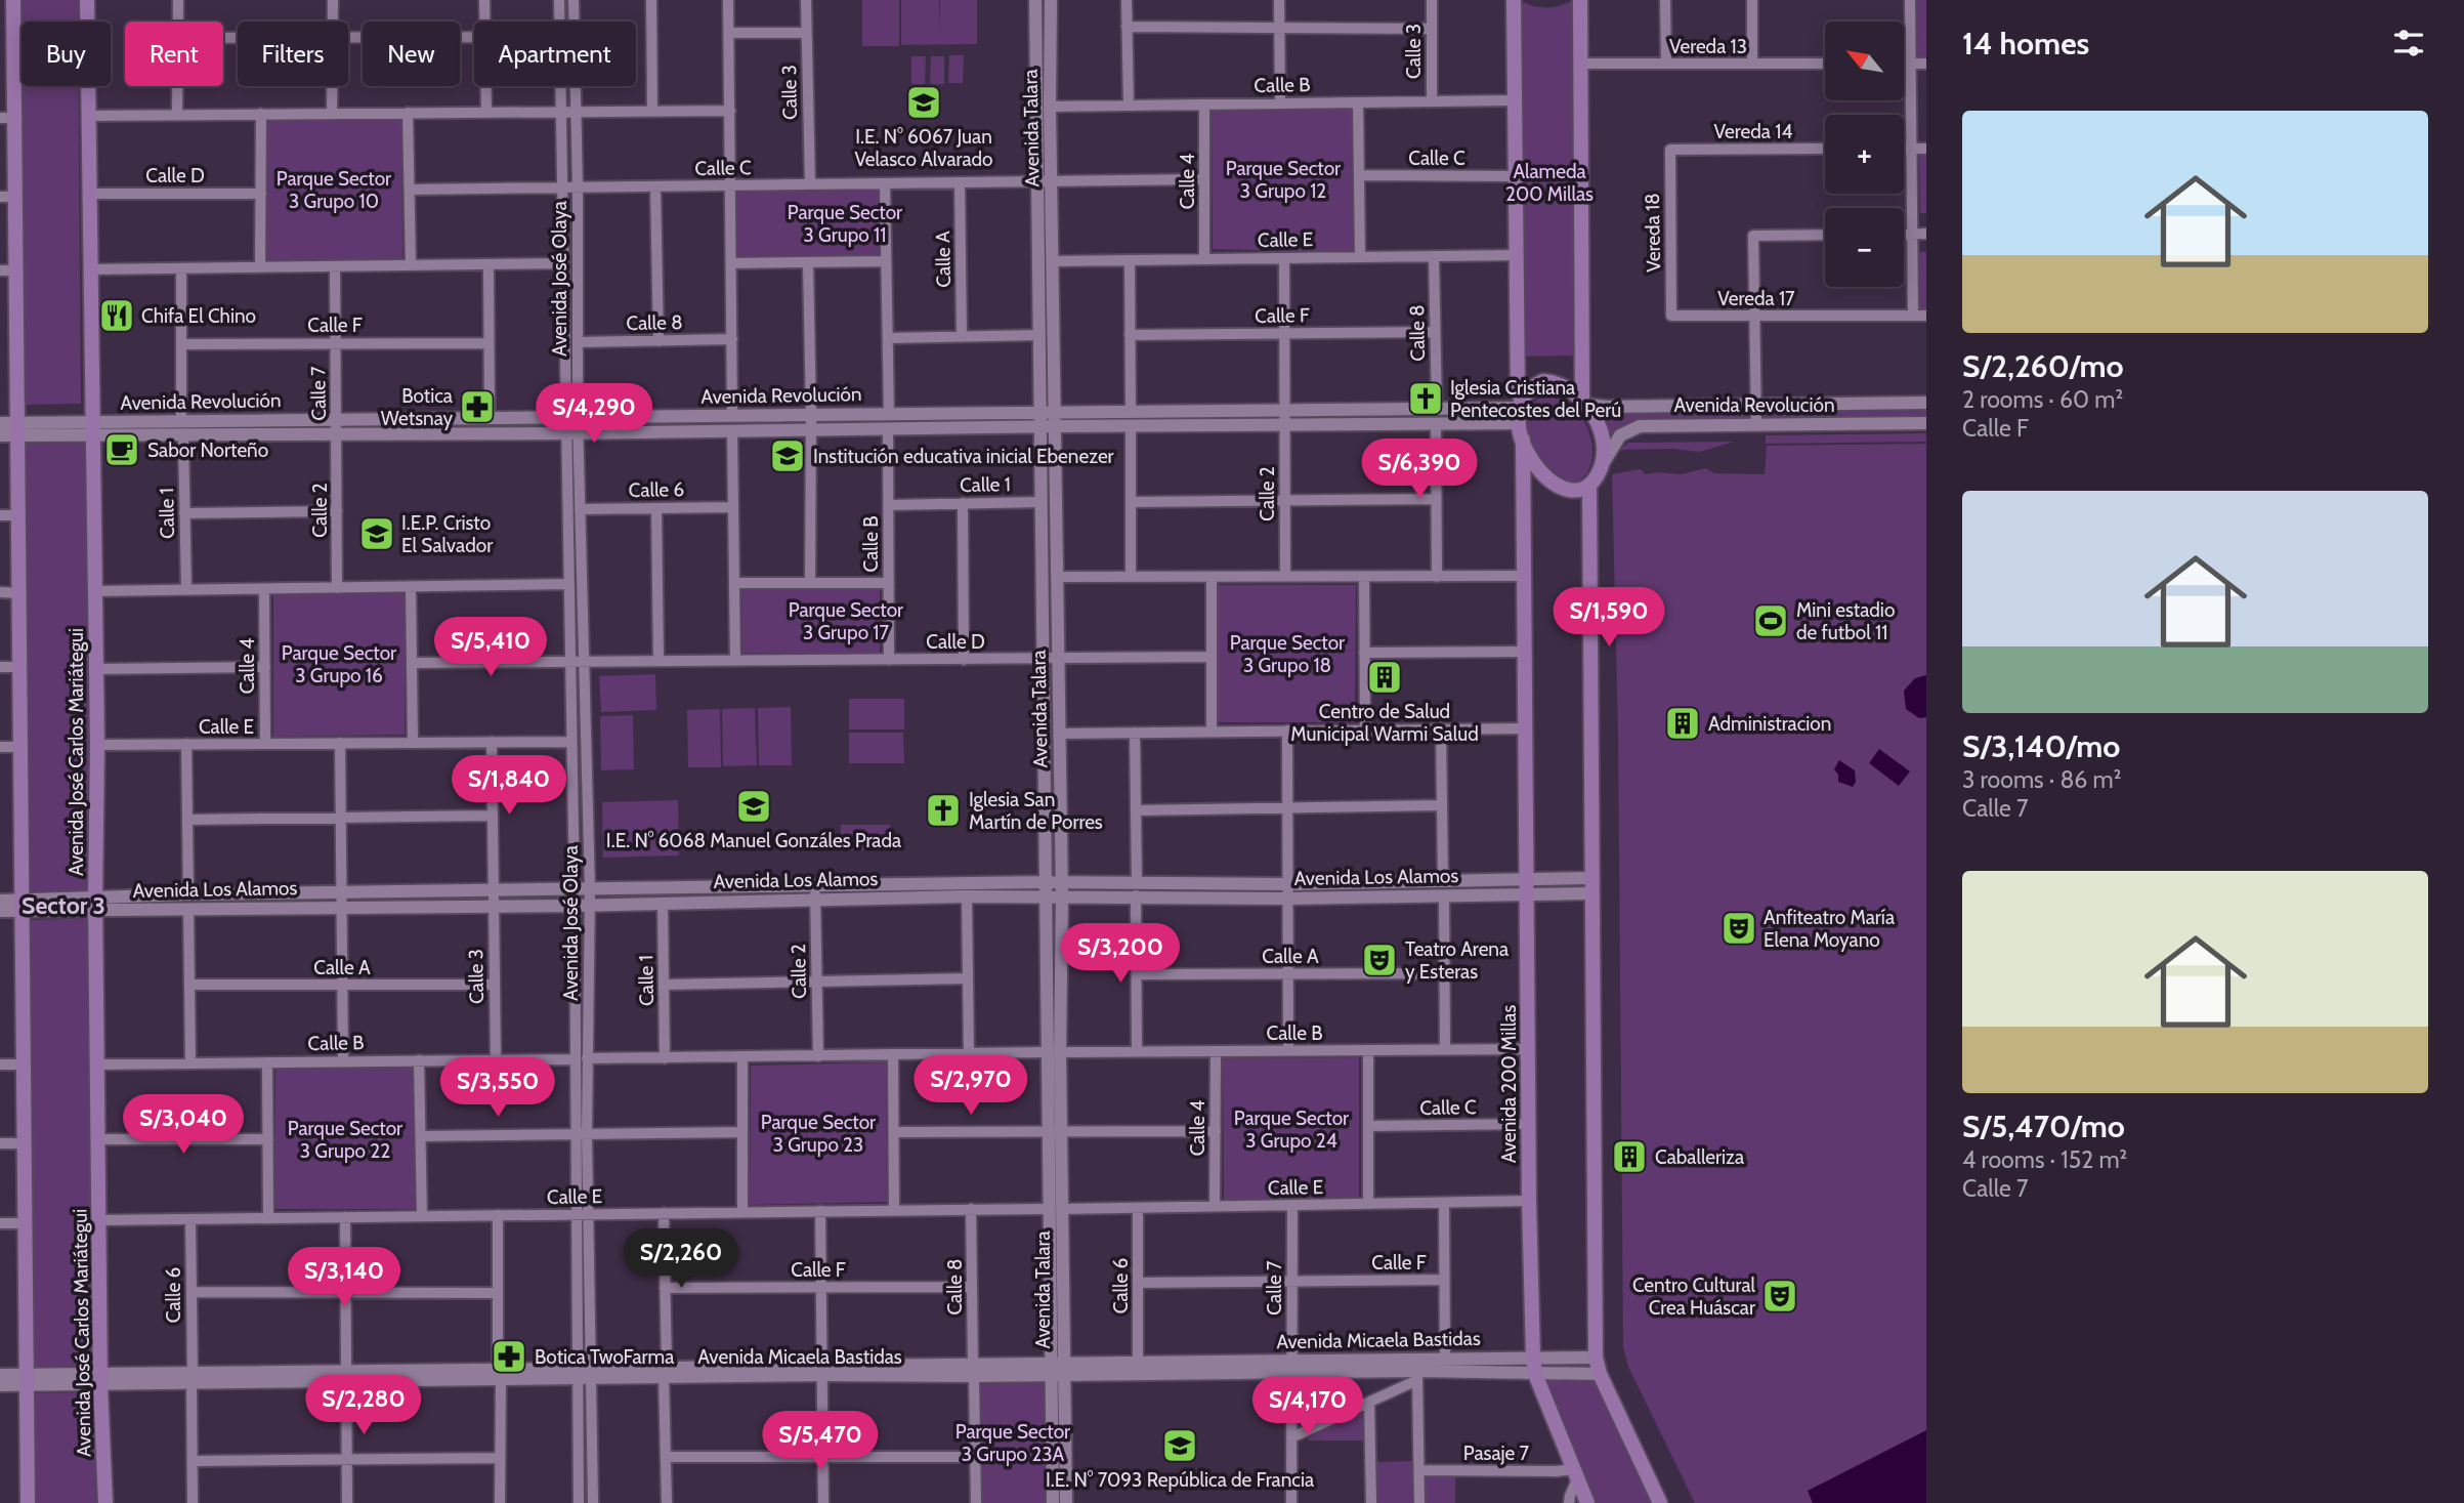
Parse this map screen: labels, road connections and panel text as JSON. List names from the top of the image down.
{
  "streets": {
    "main road": ["Avenida José Carlos Mariátegui", "Avenida 200 Millas"],
    "street": [
      "Vereda 13",
      "Calle 3",
      "Calle B",
      "Avenida Talara",
      "Vereda 14",
      "Calle C",
      "Calle D",
      "Calle 4",
      "Vereda 18",
      "Calle E",
      "Calle A",
      "Avenida José Olaya",
      "Vereda 17",
      "Calle F",
      "Calle 8",
      "Calle 7",
      "Avenida Revolución",
      "Calle 1",
      "Calle 6",
      "Calle 2",
      "Avenida Los Alamos",
      "Avenida Micaela Bastidas",
      "Pasaje 7"
    ]
  },
  "crossings": [
    ["Calle 3", "Calle B"],
    ["Calle 3", "Calle C"],
    ["Calle 3", "Calle A"],
    ["Calle 3", "Avenida Los Alamos"],
    ["Calle B", "Avenida Talara"],
    ["Calle B", "Calle D"],
    ["Calle B", "Calle 4"],
    ["Calle B", "Avenida José Olaya"],
    ["Calle B", "Avenida Revolución"],
    ["Calle B", "Calle 1"],
    ["Calle B", "Calle 2"],
    ["Calle B", "Avenida José Carlos Mariátegui"],
    ["Calle B", "Avenida 200 Millas"],
    ["Avenida Talara", "Calle C"],
    ["Avenida Talara", "Calle D"],
    ["Avenida Talara", "Calle E"],
    ["Avenida Talara", "Avenida Revolución"],
    ["Avenida Talara", "Calle 1"],
    ["Avenida Talara", "Avenida Los Alamos"],
    ["Avenida Talara", "Avenida Micaela Bastidas"],
    ["Vereda 14", "Vereda 18"],
    ["Calle C", "Calle A"],
    ["Calle C", "Avenida José Olaya"],
    ["Calle C", "Avenida 200 Millas"],
    ["Calle D", "Avenida José Olaya"],
    ["Calle D", "Avenida José Carlos Mariátegui"],
    ["Calle 4", "Calle E"],
    ["Vereda 18", "Vereda 17"],
    ["Calle E", "Avenida José Olaya"],
    ["Calle E", "Calle 8"],
    ["Calle E", "Calle 7"],
    ["Calle E", "Calle 6"],
    ["Calle E", "Avenida José Carlos Mariátegui"],
    ["Calle E", "Avenida 200 Millas"],
    ["Avenida José Olaya", "Calle 8"],
    ["Avenida José Olaya", "Avenida Revolución"],
    ["Avenida José Olaya", "Calle 6"],
    ["Avenida José Olaya", "Avenida Los Alamos"],
    ["Avenida José Olaya", "Avenida Micaela Bastidas"],
    ["Calle F", "Calle 8"],
    ["Calle F", "Calle 7"],
    ["Calle F", "Calle 6"],
    ["Calle 8", "Avenida Revolución"],
    ["Calle 8", "Avenida Micaela Bastidas"],
    ["Calle 7", "Avenida Revolución"],
    ["Calle 7", "Calle 2"],
    ["Calle 7", "Avenida Micaela Bastidas"],
    ["Avenida Revolución", "Calle 1"],
    ["Avenida Revolución", "Calle 2"],
    ["Avenida Revolución", "Avenida José Carlos Mariátegui"],
    ["Avenida Revolución", "Avenida 200 Millas"],
    ["Calle 1", "Avenida Los Alamos"],
    ["Calle 6", "Avenida Micaela Bastidas"],
    ["Calle 2", "Avenida Los Alamos"],
    ["Avenida José Carlos Mariátegui", "Avenida Los Alamos"],
    ["Avenida José Carlos Mariátegui", "Avenida Micaela Bastidas"],
    ["Avenida Los Alamos", "Avenida 200 Millas"],
    ["Avenida 200 Millas", "Avenida Micaela Bastidas"],
    ["Avenida 200 Millas", "Pasaje 7"]
  ],
  "districts": ["Sector 3"],
  "parks": [
    "Parque Sector 3 Grupo 12",
    "Alameda 200 Millas",
    "Parque Sector 3 Grupo 10",
    "Parque Sector 3 Grupo 11",
    "Parque Sector 3 Grupo 17",
    "Parque Sector 3 Grupo 18",
    "Parque Sector 3 Grupo 16",
    "Parque Sector 3 Grupo 24",
    "Parque Sector 3 Grupo 23",
    "Parque Sector 3 Grupo 22",
    "Parque Sector 3 Grupo 23A"
  ],
  "places": {
    "school or university": [
      "I.E. N° 6067 Juan Velasco Alvarado",
      "Institución educativa inicial Ebenezer",
      "I.E.P. Cristo El Salvador",
      "I.E. N° 6068 Manuel Gonzáles Prada",
      "I.E. N° 7093 República de Francia"
    ],
    "restaurant": ["Chifa El Chino"],
    "church": ["Iglesia Cristiana Pentecostes del Perú", "Iglesia San Martín de Porres"],
    "pharmacy": ["Botica Wetsnay", "Botica TwoFarma"],
    "cafe": ["Sabor Norteño"],
    "sports": ["Mini estadio de futbol 11"],
    "building": ["Centro de Salud Municipal Warmi Salud", "Administracion", "Caballeriza"],
    "theatre": ["Anfiteatro María Elena Moyano", "Teatro Arena y Esteras", "Centro Cultural Crea Huáscar"]
  },
  "north": "top left",
  "page": {
    "heading": "14 homes",
    "map_buttons": ["+", "−"],
    "chip": [
      "Buy",
      "Rent",
      "Filters",
      "New",
      "Apartment"
    ],
    "list": [
      {
        "name": "S/2,260/mo",
        "note": "2 rooms · 60 m² · Calle F"
      },
      {
        "name": "S/3,140/mo",
        "note": "3 rooms · 86 m² · Calle 7"
      },
      {
        "name": "S/5,470/mo",
        "note": "4 rooms · 152 m² · Calle 7"
      }
    ],
    "price": [
      "S/4,290",
      "S/6,390",
      "S/1,590",
      "S/5,410",
      "S/1,840",
      "S/3,200",
      "S/2,970",
      "S/3,550",
      "S/3,040",
      "S/2,260",
      "S/3,140",
      "S/2,280",
      "S/4,170",
      "S/5,470"
    ]
  }
}
